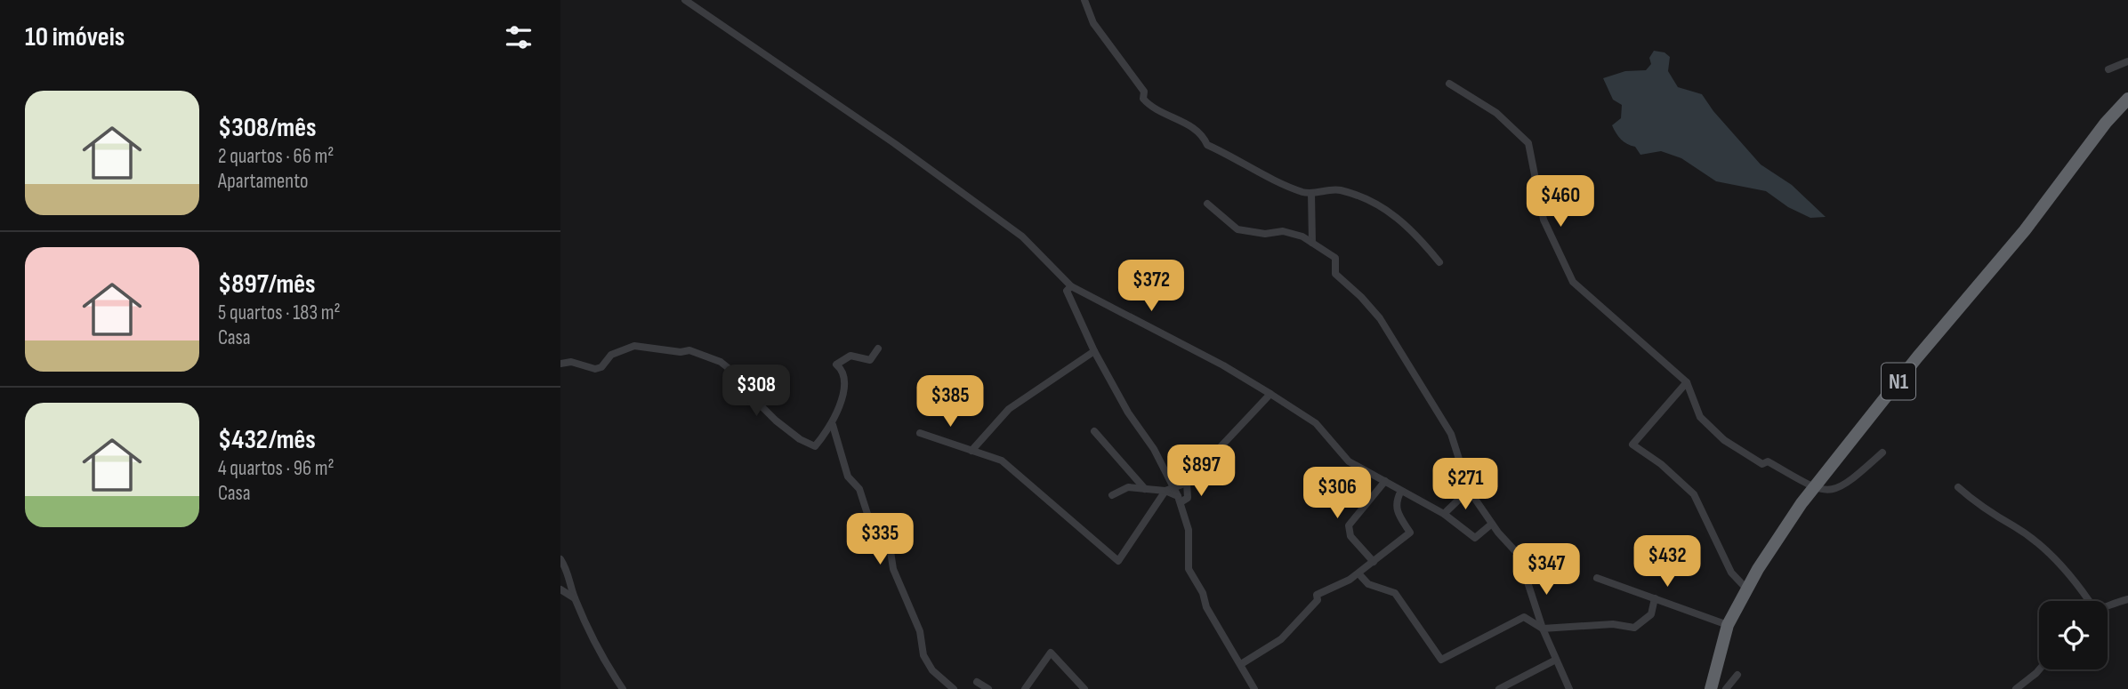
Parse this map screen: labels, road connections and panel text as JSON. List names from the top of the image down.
{
  "streets": {
    "highway": ["N1"]
  },
  "page": {
    "heading": "10 imóveis",
    "list": [
      {
        "name": "$308/mês",
        "note": "2 quartos · 66 m² · Apartamento"
      },
      {
        "name": "$897/mês",
        "note": "5 quartos · 183 m² · Casa"
      },
      {
        "name": "$432/mês",
        "note": "4 quartos · 96 m² · Casa"
      }
    ],
    "price": [
      "$460",
      "$372",
      "$308",
      "$385",
      "$897",
      "$271",
      "$306",
      "$335",
      "$432",
      "$347"
    ]
  }
}
